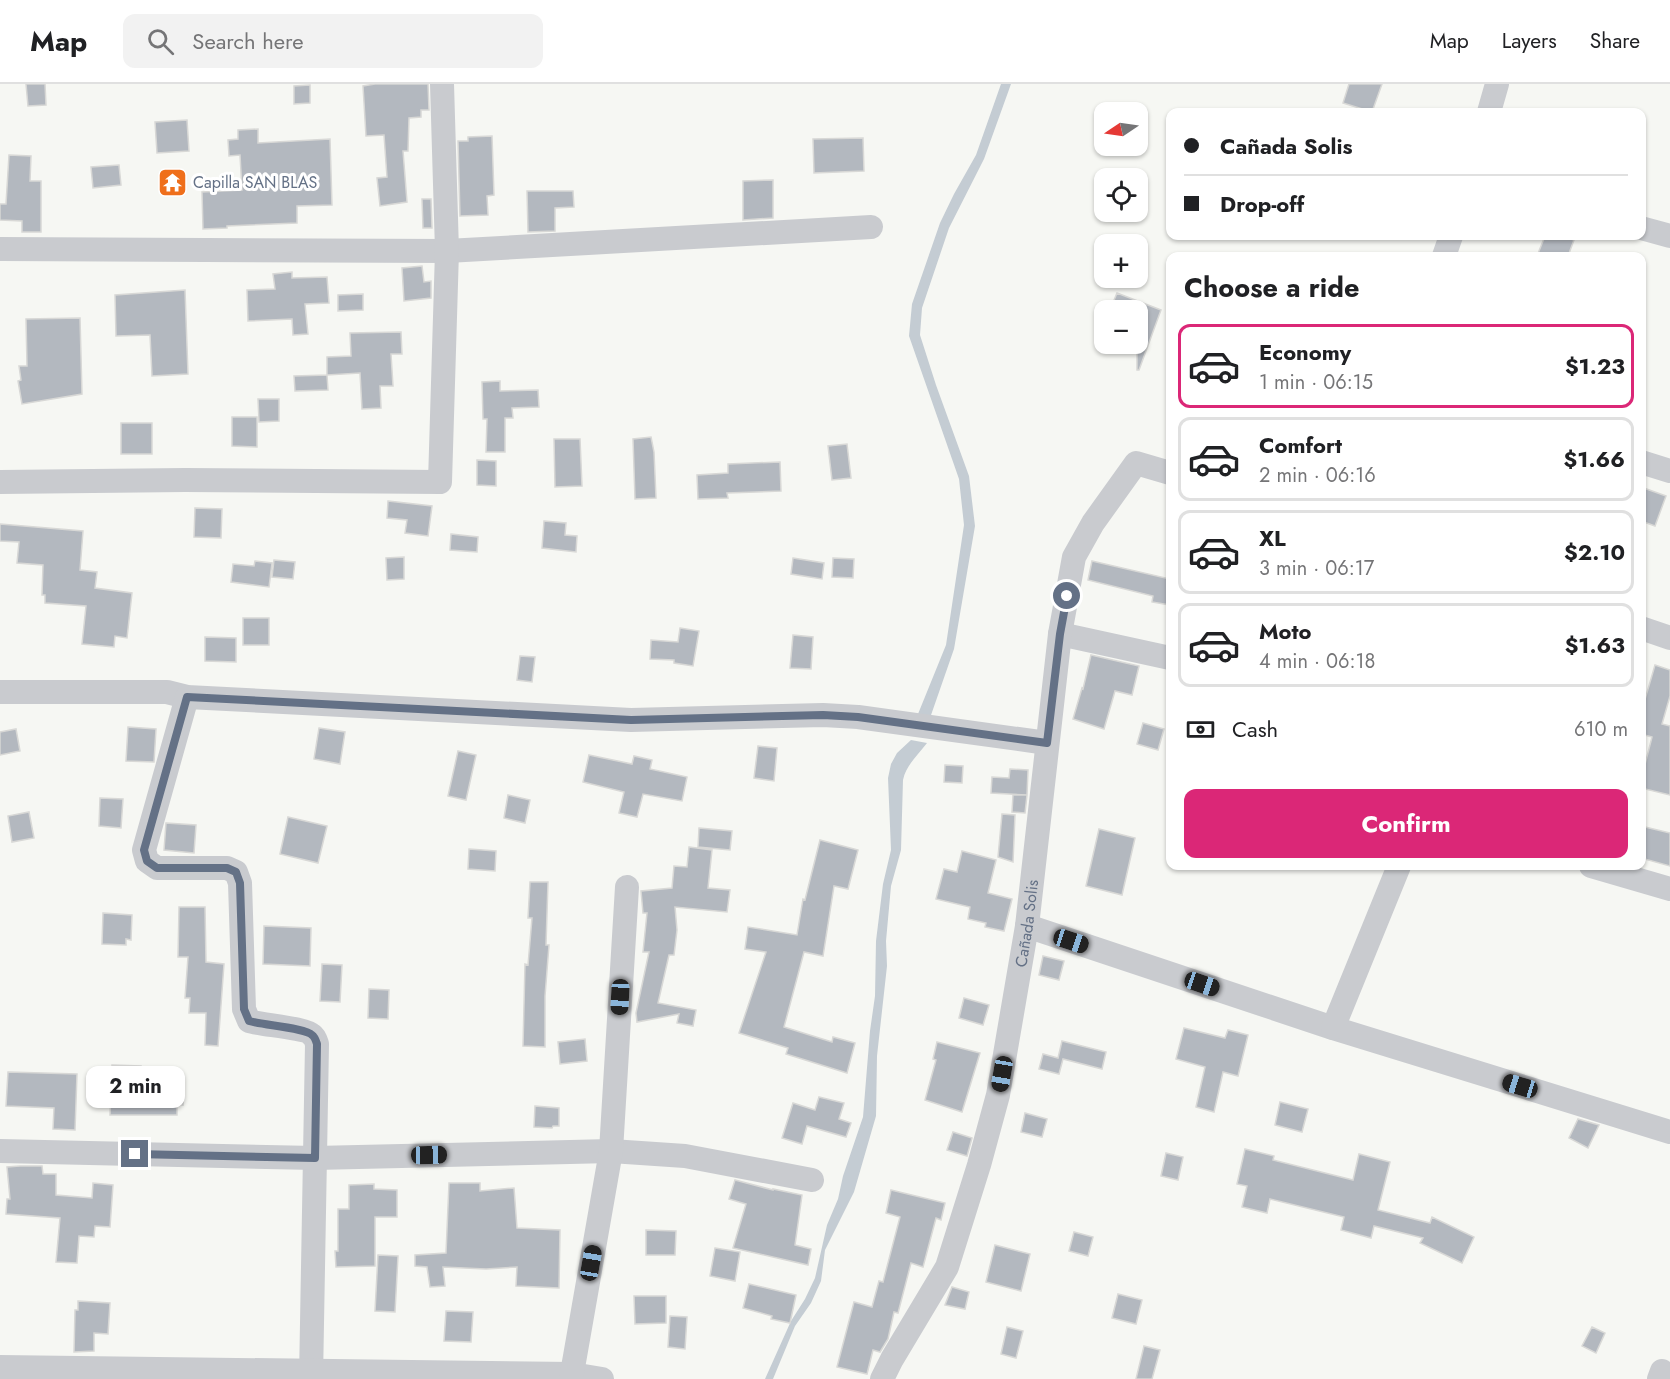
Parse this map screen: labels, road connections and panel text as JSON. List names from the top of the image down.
{
  "streets": {
    "street": ["Cañada Solis"]
  },
  "places": {
    "temple": ["Capilla SAN BLAS"]
  },
  "north": "left",
  "page": {
    "header": "Map",
    "search": "Search here",
    "nav": ["Map", "Layers", "Share"],
    "map_buttons": ["+", "−"],
    "banner": ["Cañada Solis", "Drop-off"],
    "heading": "Choose a ride",
    "list": [
      {
        "name": "Economy",
        "note": "1 min · 06:15",
        "value": "$1.23"
      },
      {
        "name": "Comfort",
        "note": "2 min · 06:16",
        "value": "$1.66"
      },
      {
        "name": "XL",
        "note": "3 min · 06:17",
        "value": "$2.10"
      },
      {
        "name": "Moto",
        "note": "4 min · 06:18",
        "value": "$1.63"
      }
    ],
    "pay": ["Cash", "610 m"],
    "buttons": "Confirm",
    "bubble": "2 min"
  }
}
